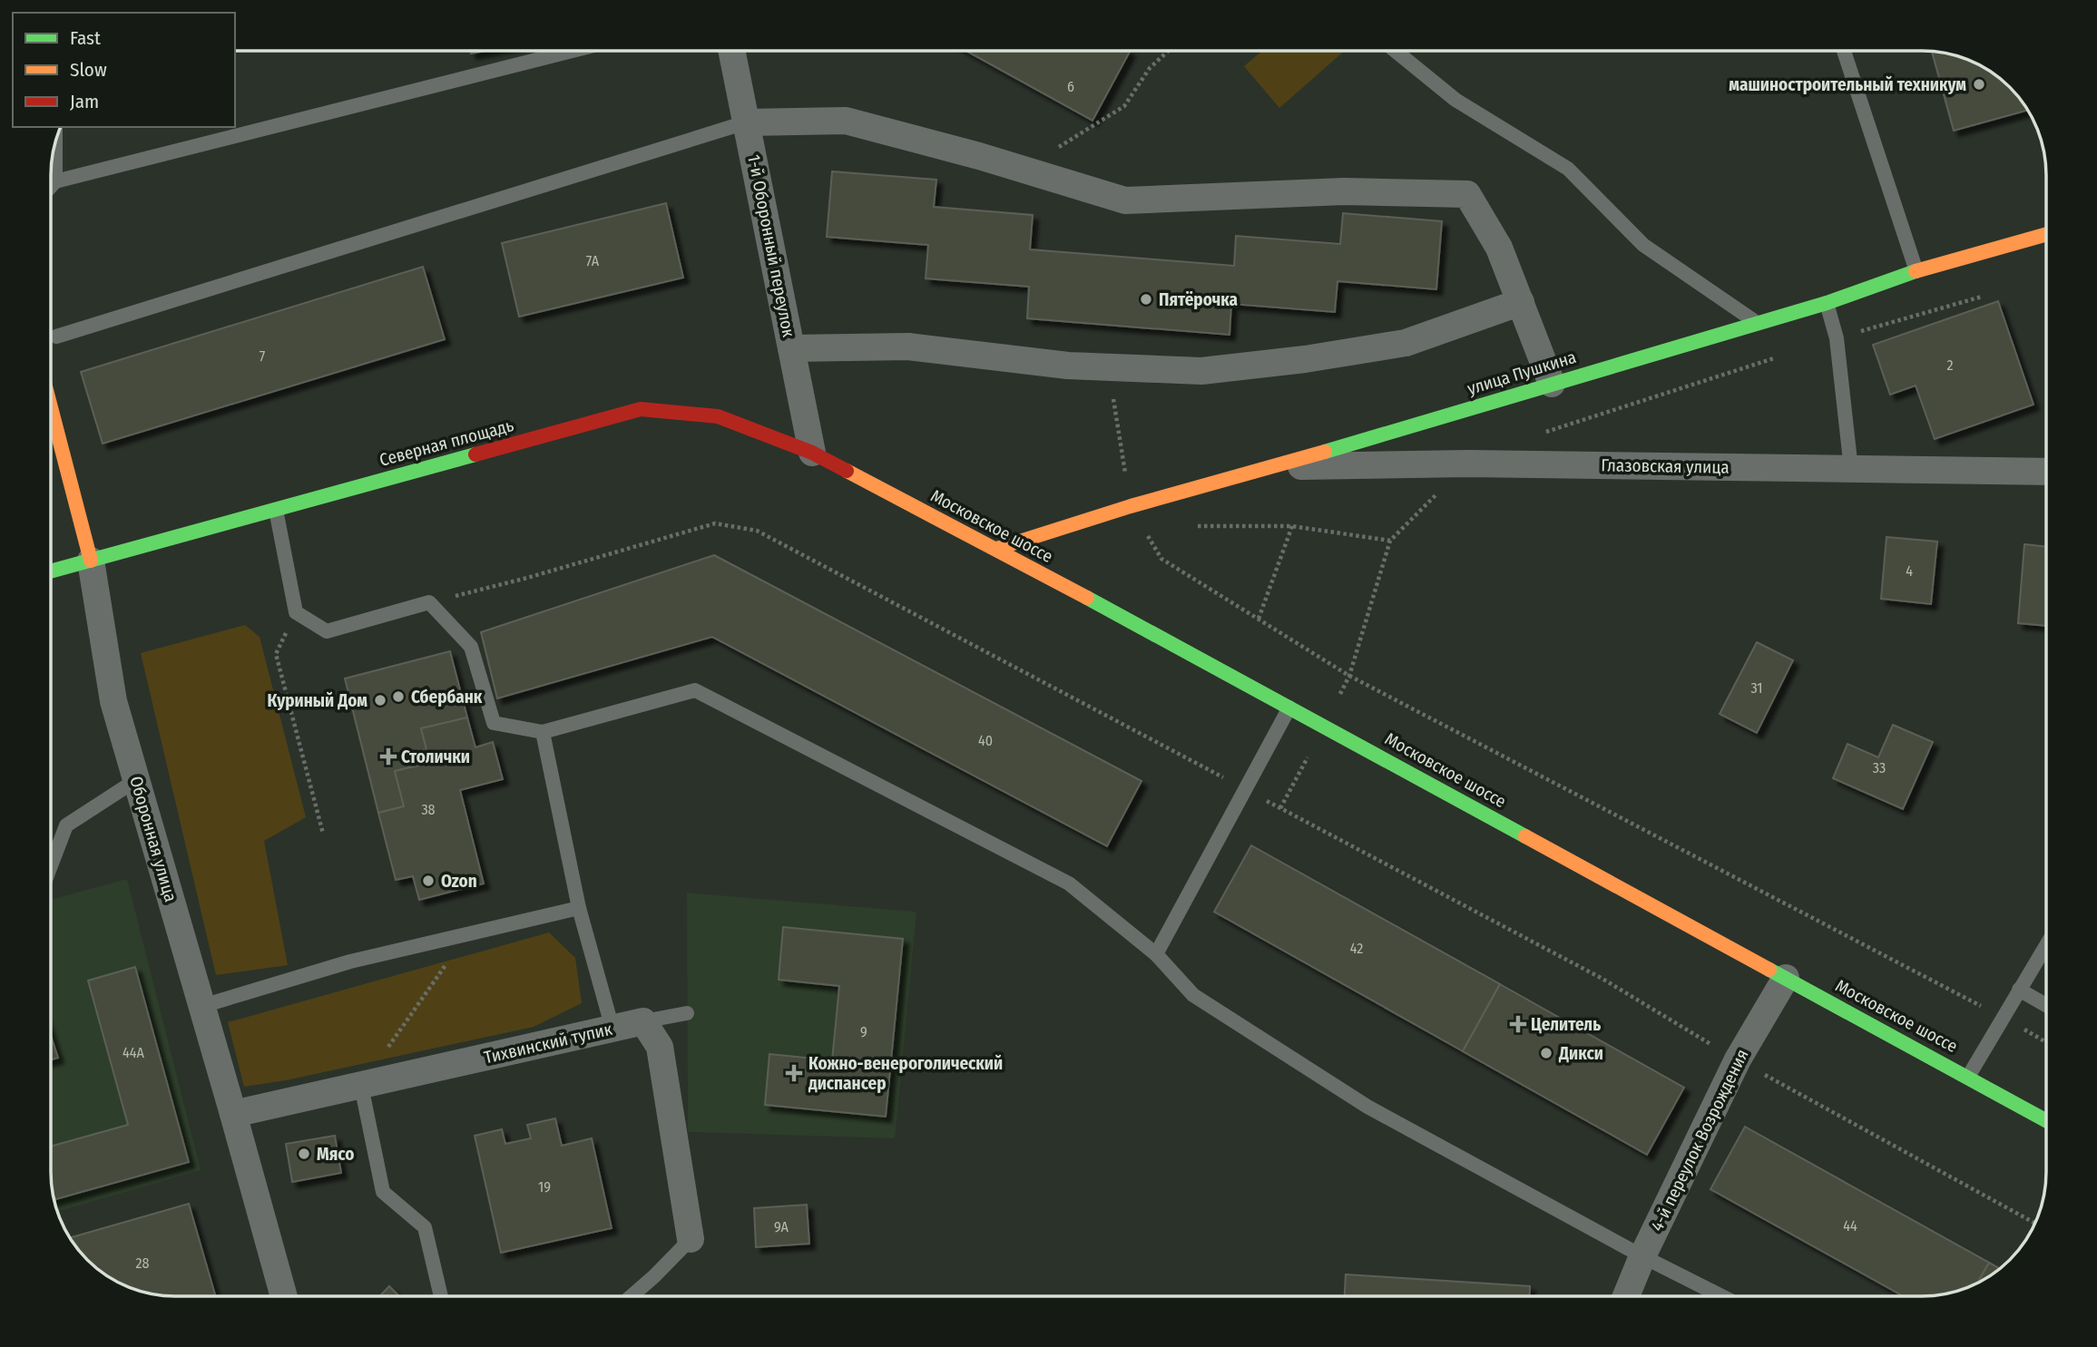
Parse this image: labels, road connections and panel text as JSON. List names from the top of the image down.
{
  "streets": {
    "main road": [
      "улица Пушкина",
      "Северная площадь",
      "Московское шоссе",
      "Оборонная улица"
    ],
    "street": [
      "1-й Оборонный переулок",
      "Глазовская улица",
      "Тихвинский тупик",
      "4-й переулок Возрождения"
    ]
  },
  "crossings": [
    ["1-й Оборонный переулок", "Северная площадь"],
    ["1-й Оборонный переулок", "Московское шоссе"],
    ["улица Пушкина", "Глазовская улица"],
    ["улица Пушкина", "Московское шоссе"],
    ["Северная площадь", "Московское шоссе"],
    ["Северная площадь", "Оборонная улица"],
    ["Московское шоссе", "4-й переулок Возрождения"],
    ["Оборонная улица", "Тихвинский тупик"]
  ],
  "places": {
    "other": [
      "машиностроительный техникум",
      "Пятёрочка",
      "Сбербанк",
      "Куриный Дом",
      "Ozon",
      "Дикси",
      "Мясо"
    ],
    "health": ["Столички", "Целитель", "Кожно-венероголический диспансер"]
  },
  "house_numbers": [
    "6",
    "7А",
    "7",
    "2",
    "4",
    "31",
    "40",
    "33",
    "38",
    "42",
    "9",
    "44А",
    "19",
    "44",
    "9А",
    "28"
  ],
  "legend": ["Fast", "Slow", "Jam"]
}
